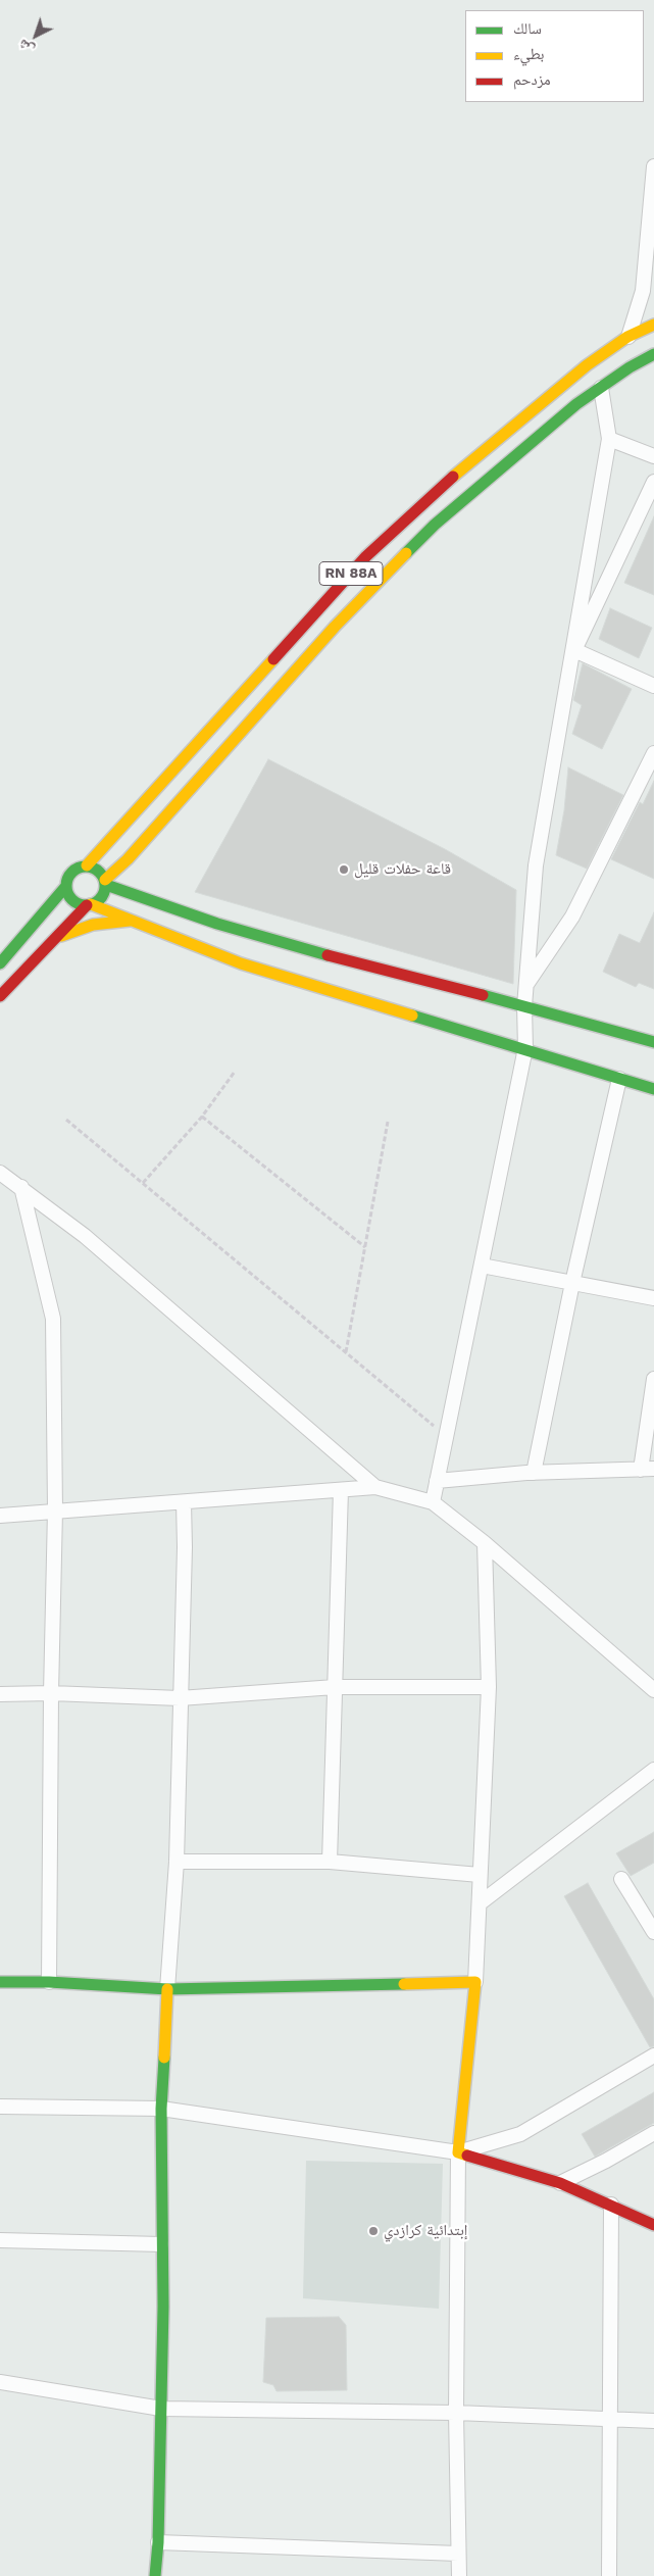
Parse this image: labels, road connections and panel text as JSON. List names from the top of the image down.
{
  "streets": {
    "main road": ["RN 88A"]
  },
  "places": ["قاعة حفلات قليل", "إبتدائية كرازدي"],
  "legend": ["سالك", "بطيء", "مزدحم"],
  "north": "bottom left"
}
